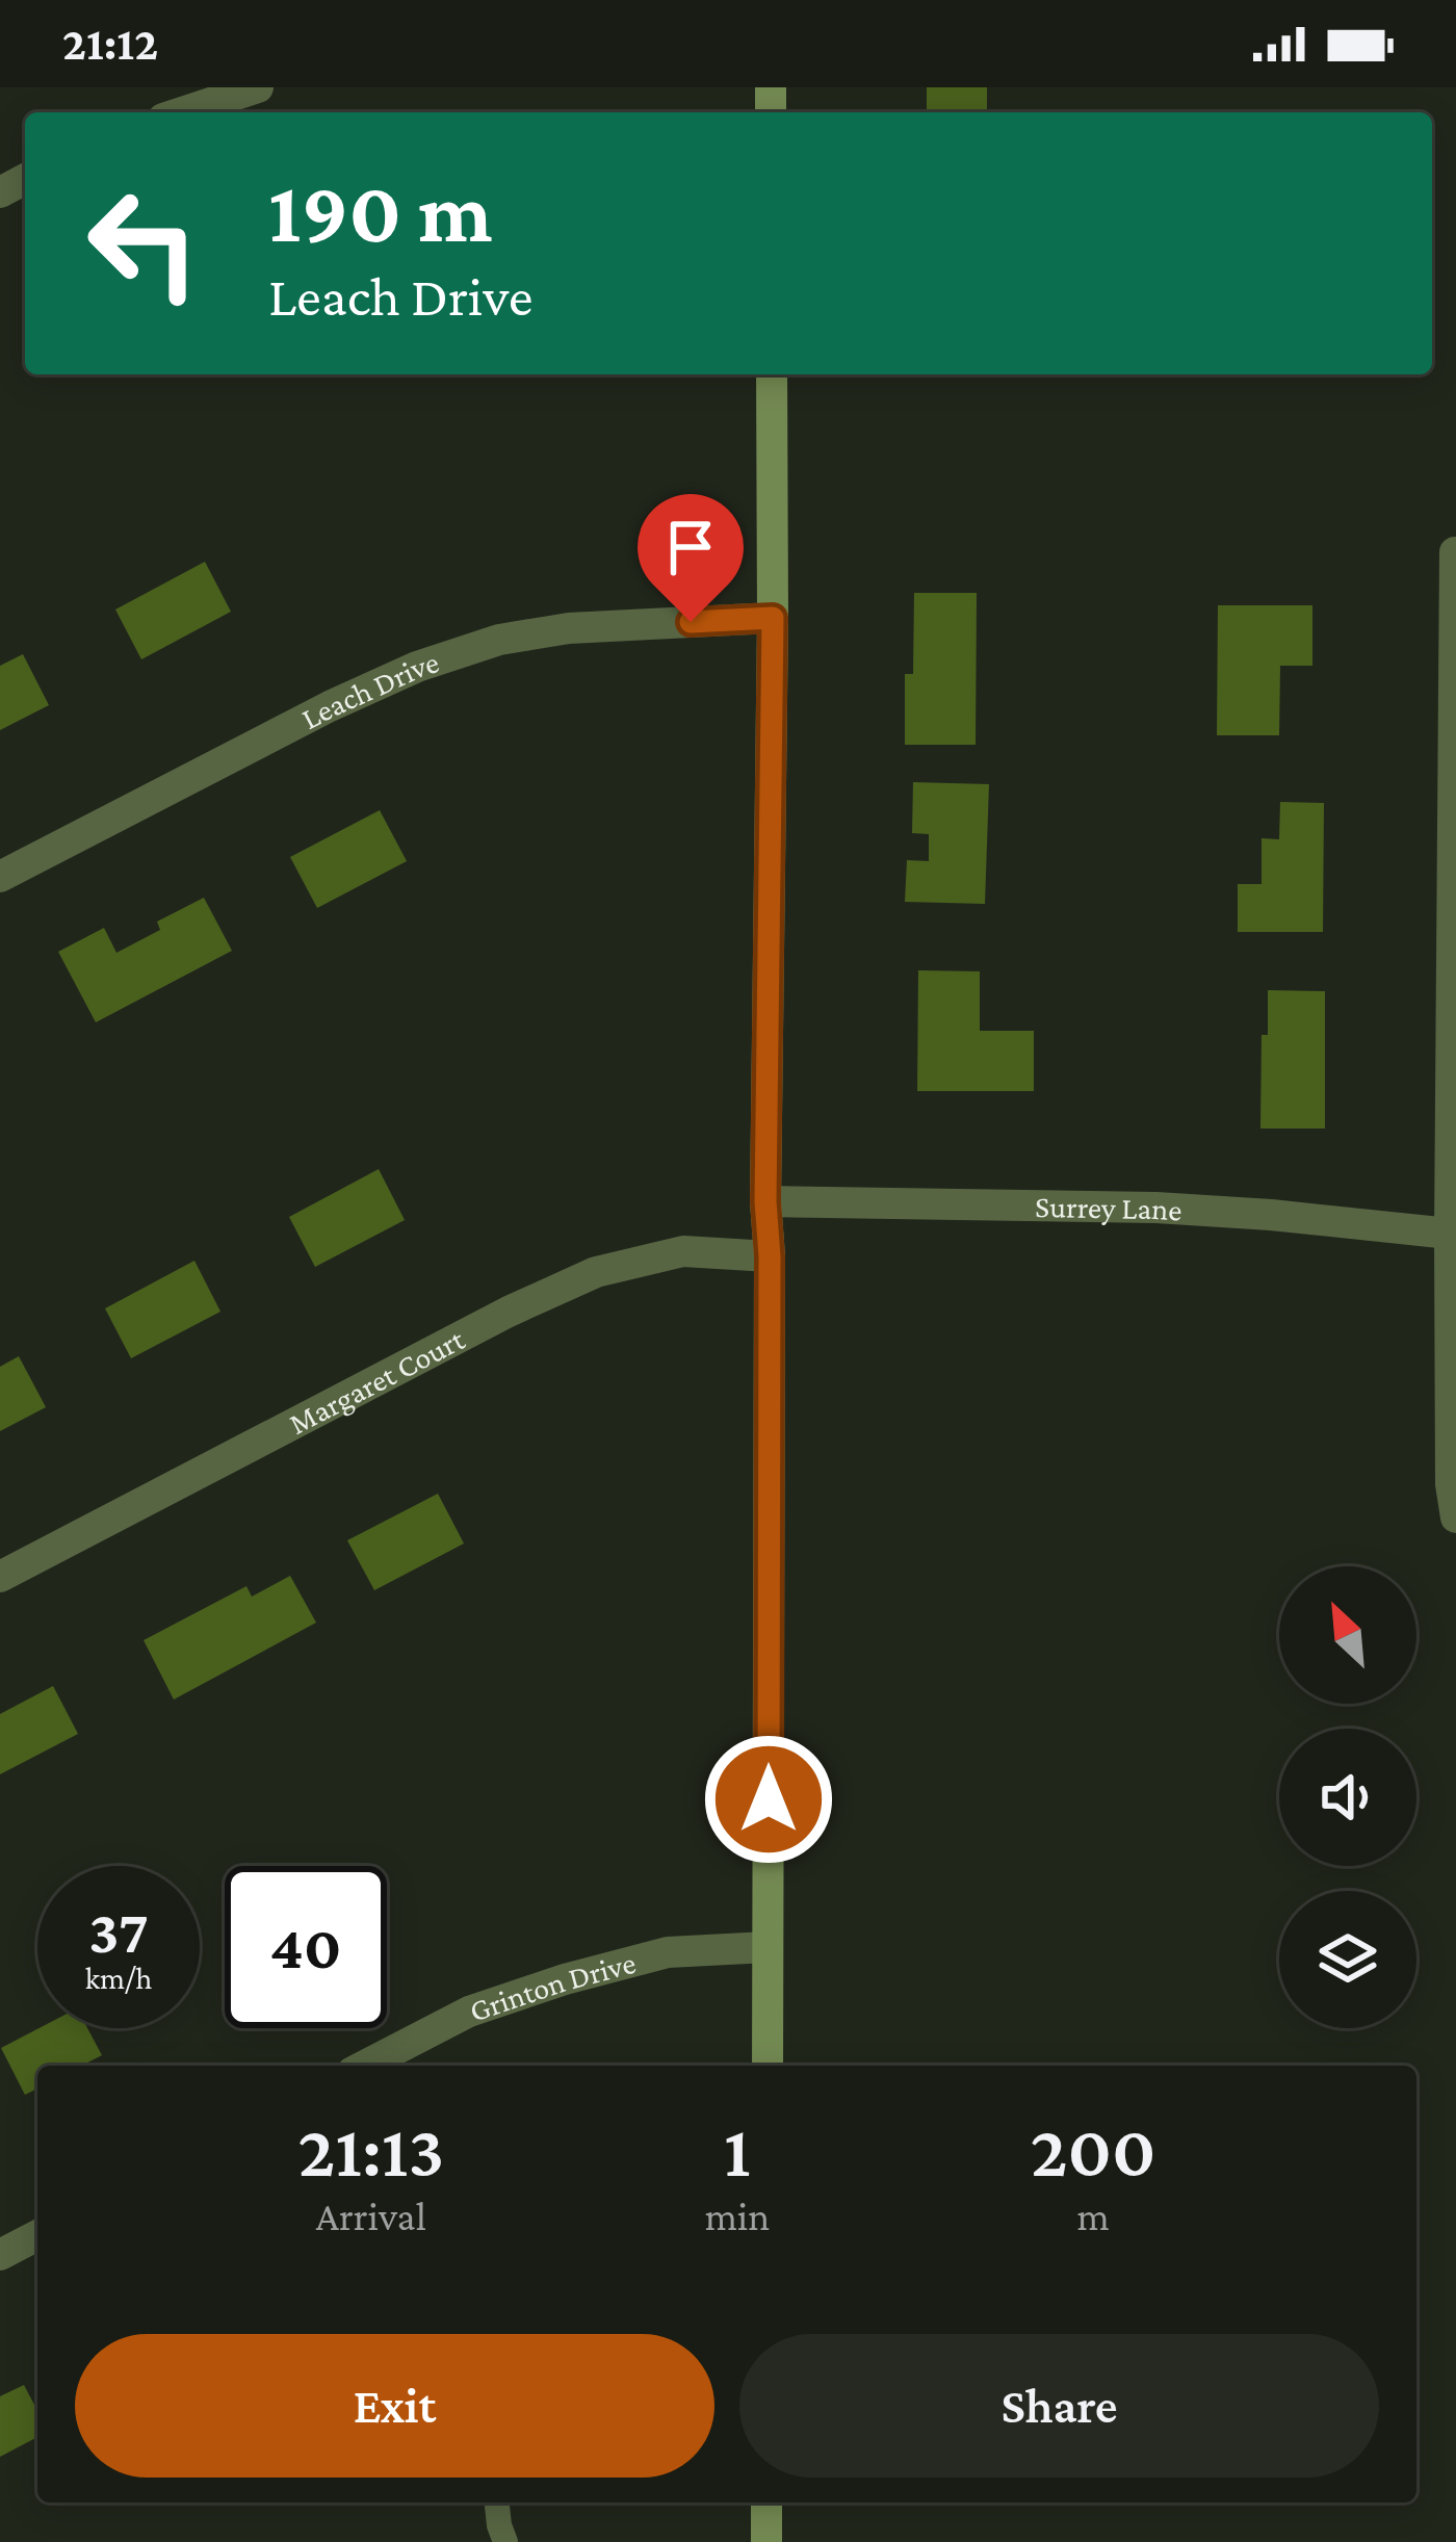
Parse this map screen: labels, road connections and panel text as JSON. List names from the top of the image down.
{
  "streets": {
    "street": [
      "Leach Drive",
      "Surrey Lane",
      "Margaret Court",
      "Grinton Drive"
    ]
  },
  "north": "top left",
  "page": {
    "status": "21:12",
    "turn": ["190 m", "Leach Drive"],
    "speed": "37 km/h",
    "limit": "40",
    "eta": [
      "21:13",
      "Arrival",
      "1",
      "min",
      "200",
      "m"
    ],
    "buttons": ["Exit", "Share"]
  }
}
